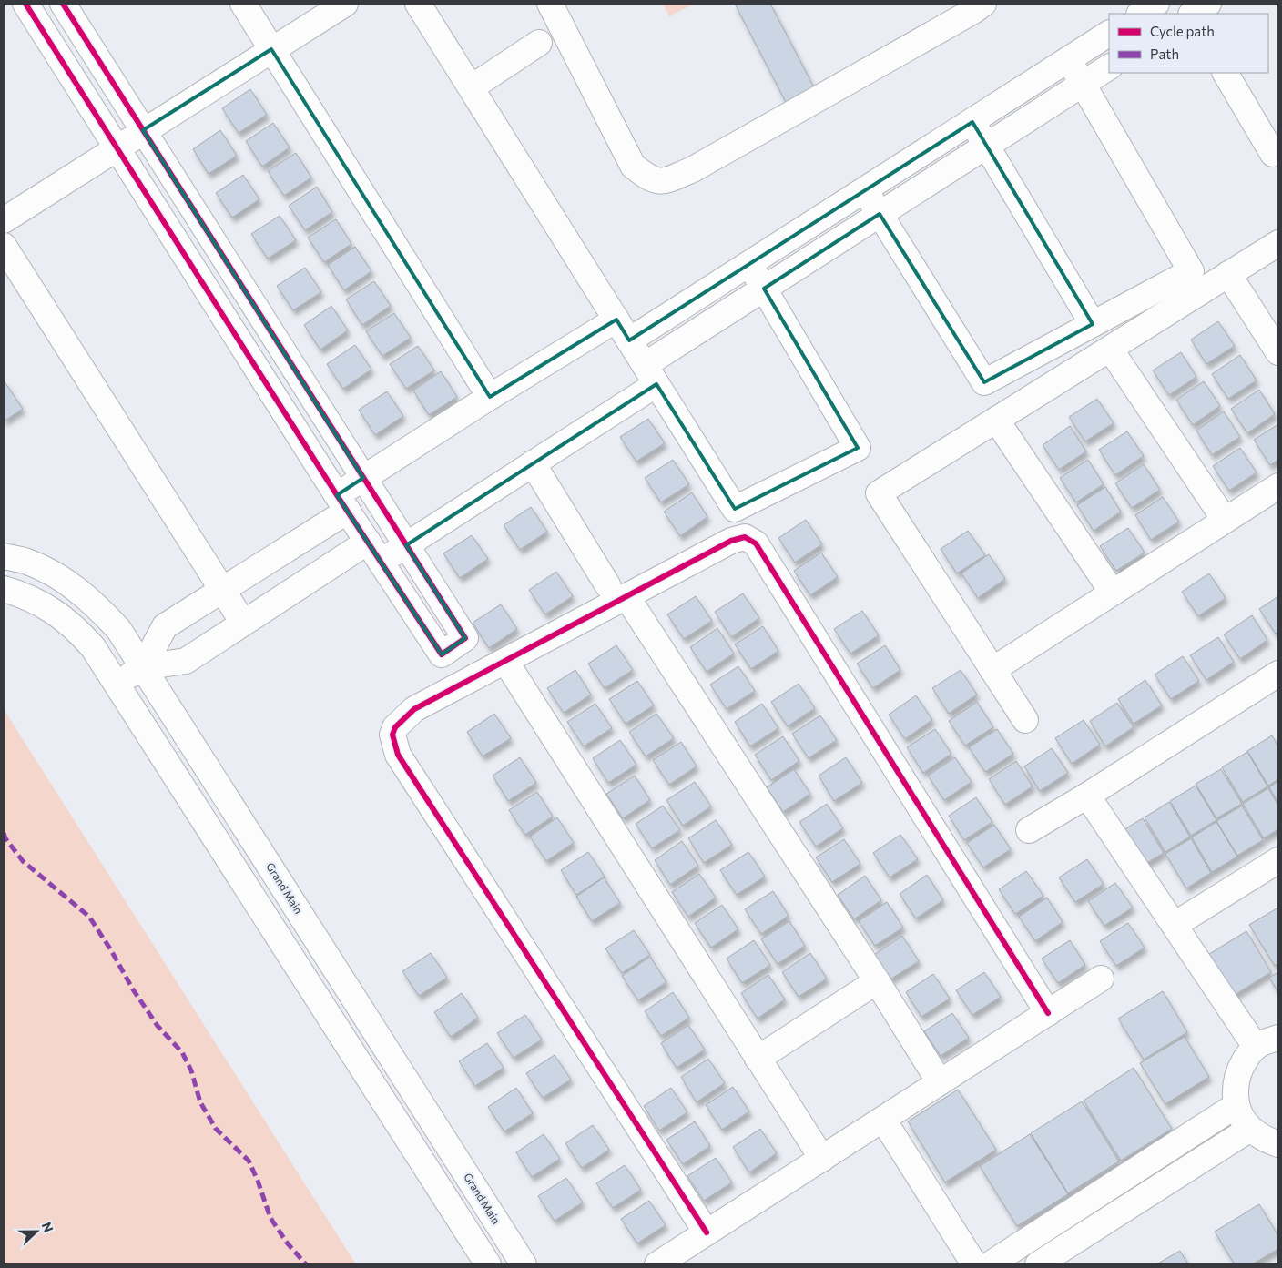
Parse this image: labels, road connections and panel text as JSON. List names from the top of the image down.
{
  "streets": {
    "street": ["Grand Main"]
  },
  "legend": ["Cycle path", "Path"],
  "north": "right"
}
